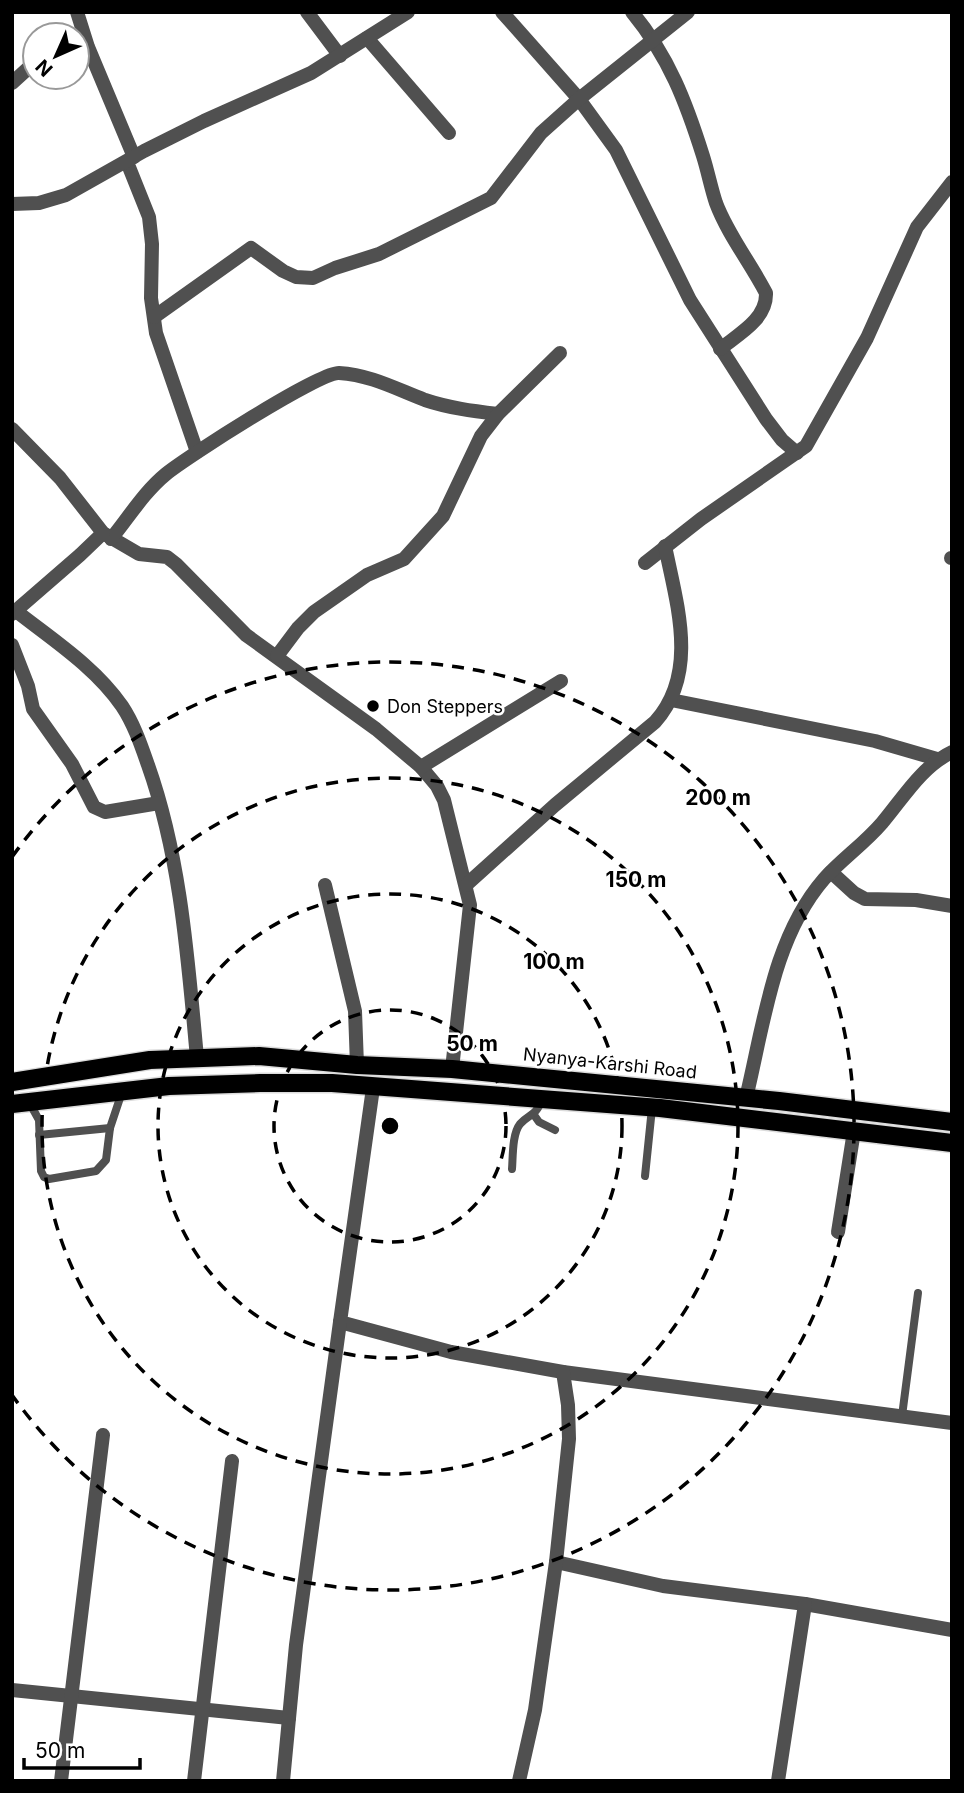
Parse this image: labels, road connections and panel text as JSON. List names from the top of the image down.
{
  "streets": {
    "main road": ["Nyanya-Karshi Road"]
  },
  "places": ["Don Steppers"],
  "scale_bar": "50 m",
  "north": "bottom left",
  "rings": [
    "200 m",
    "150 m",
    "100 m",
    "50 m"
  ]
}
